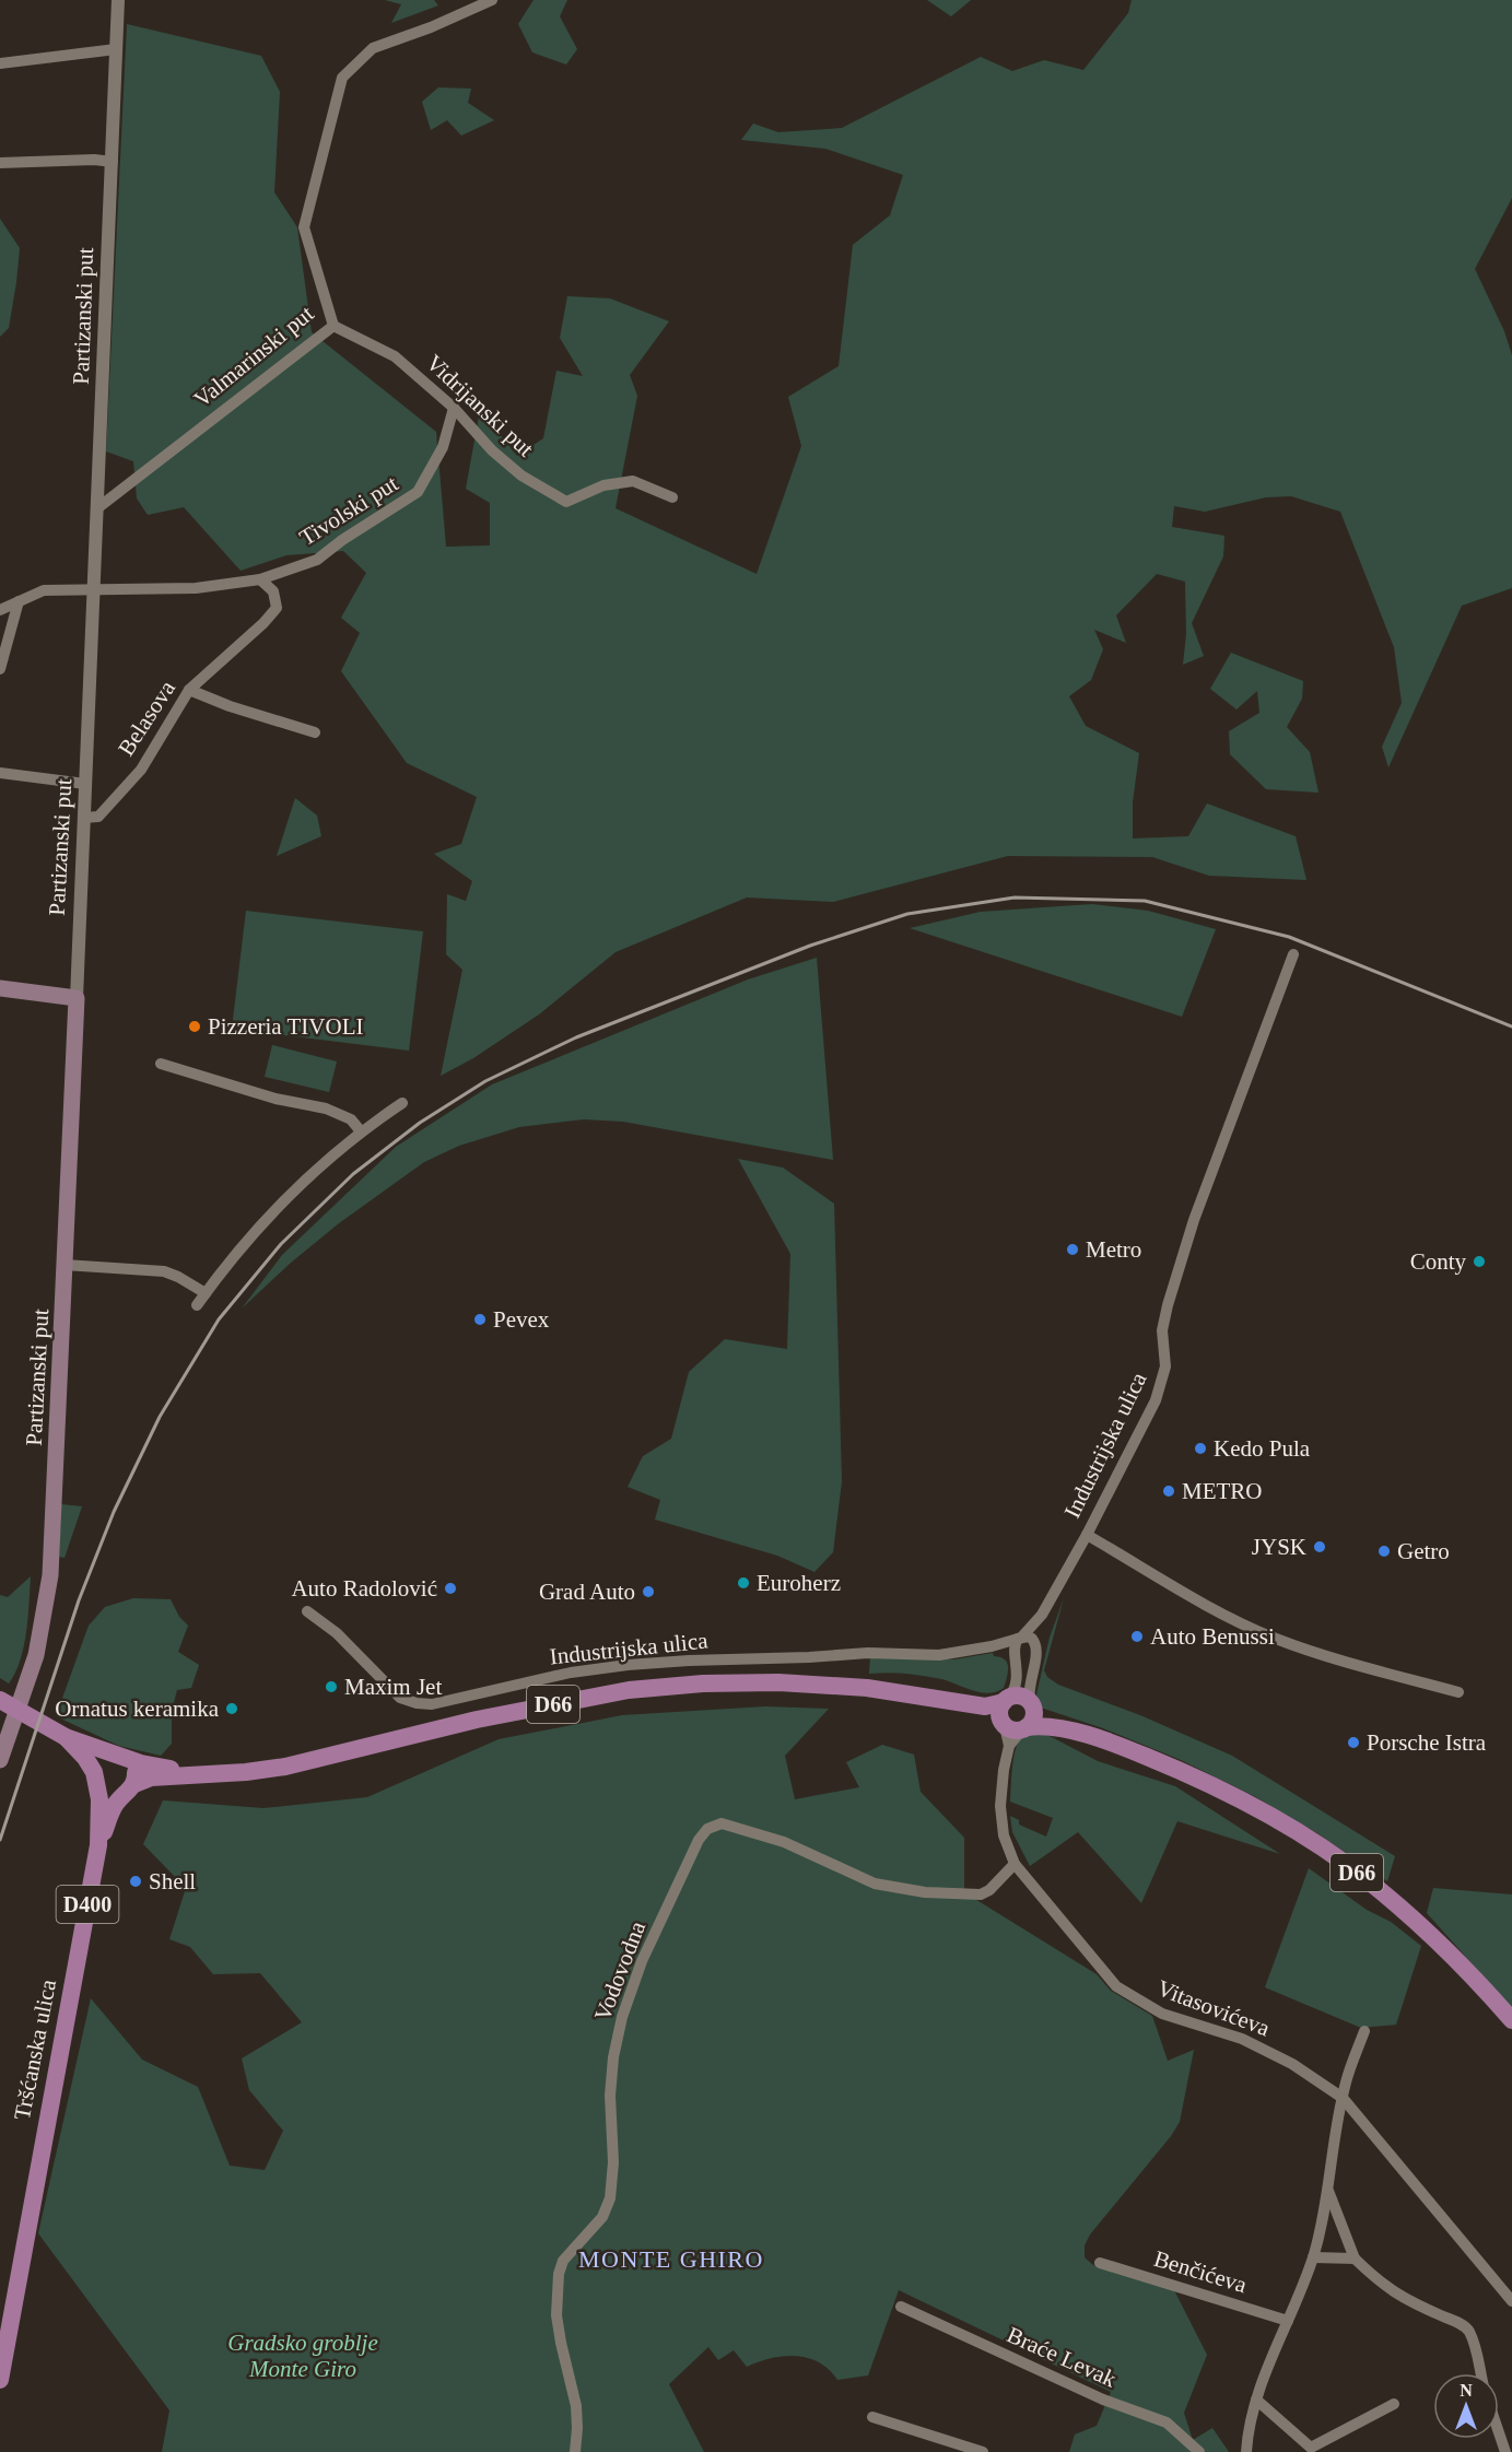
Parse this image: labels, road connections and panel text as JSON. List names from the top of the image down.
{
  "streets": {
    "main road": [
      "Partizanski put",
      "D66",
      "D400",
      "Tršćanska ulica"
    ],
    "street": [
      "Valmarinski put",
      "Vidrijanski put",
      "Tivolski put",
      "Belasova",
      "Industrijska ulica",
      "Vodovodna",
      "Vitasovićeva",
      "Benčićeva",
      "Braće Levak"
    ]
  },
  "crossings": [
    ["Partizanski put", "Valmarinski put"],
    ["Partizanski put", "Tivolski put"],
    ["Partizanski put", "Belasova"],
    ["Valmarinski put", "Vidrijanski put"],
    ["Vidrijanski put", "Tivolski put"],
    ["Tivolski put", "Belasova"],
    ["Industrijska ulica", "D66"],
    ["D66", "D400"],
    ["D66", "Vitasovićeva"],
    ["D400", "Tršćanska ulica"],
    ["Vodovodna", "Vitasovićeva"]
  ],
  "districts": ["MONTE GHIRO"],
  "parks": ["Gradsko groblje Monte Giro"],
  "places": [
    "Pizzeria TIVOLI",
    "Metro",
    "Conty",
    "Pevex",
    "Kedo Pula",
    "METRO",
    "JYSK",
    "Getro",
    "Euroherz",
    "Auto Radolović",
    "Grad Auto",
    "Auto Benussi",
    "Maxim Jet",
    "Ornatus keramika",
    "Porsche Istra",
    "Shell"
  ],
  "north": "top"
}
